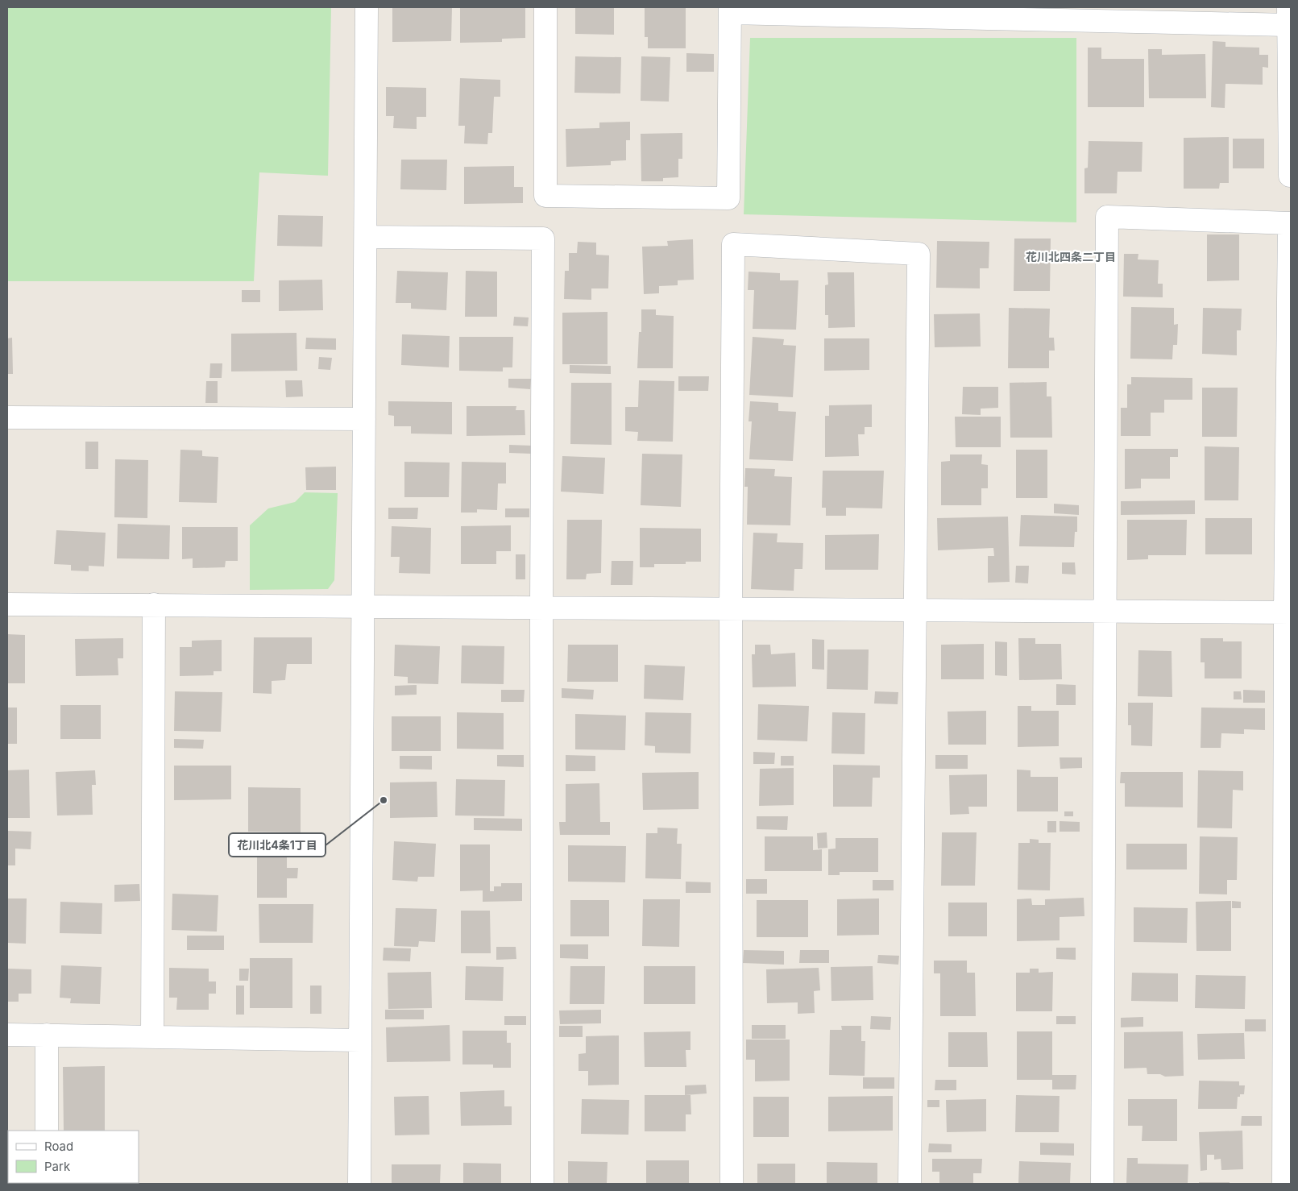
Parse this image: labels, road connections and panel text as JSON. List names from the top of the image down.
{
  "districts": ["花川北四条二丁目"],
  "places": ["花川北4条1丁目"],
  "legend": ["Road", "Park"]
}
